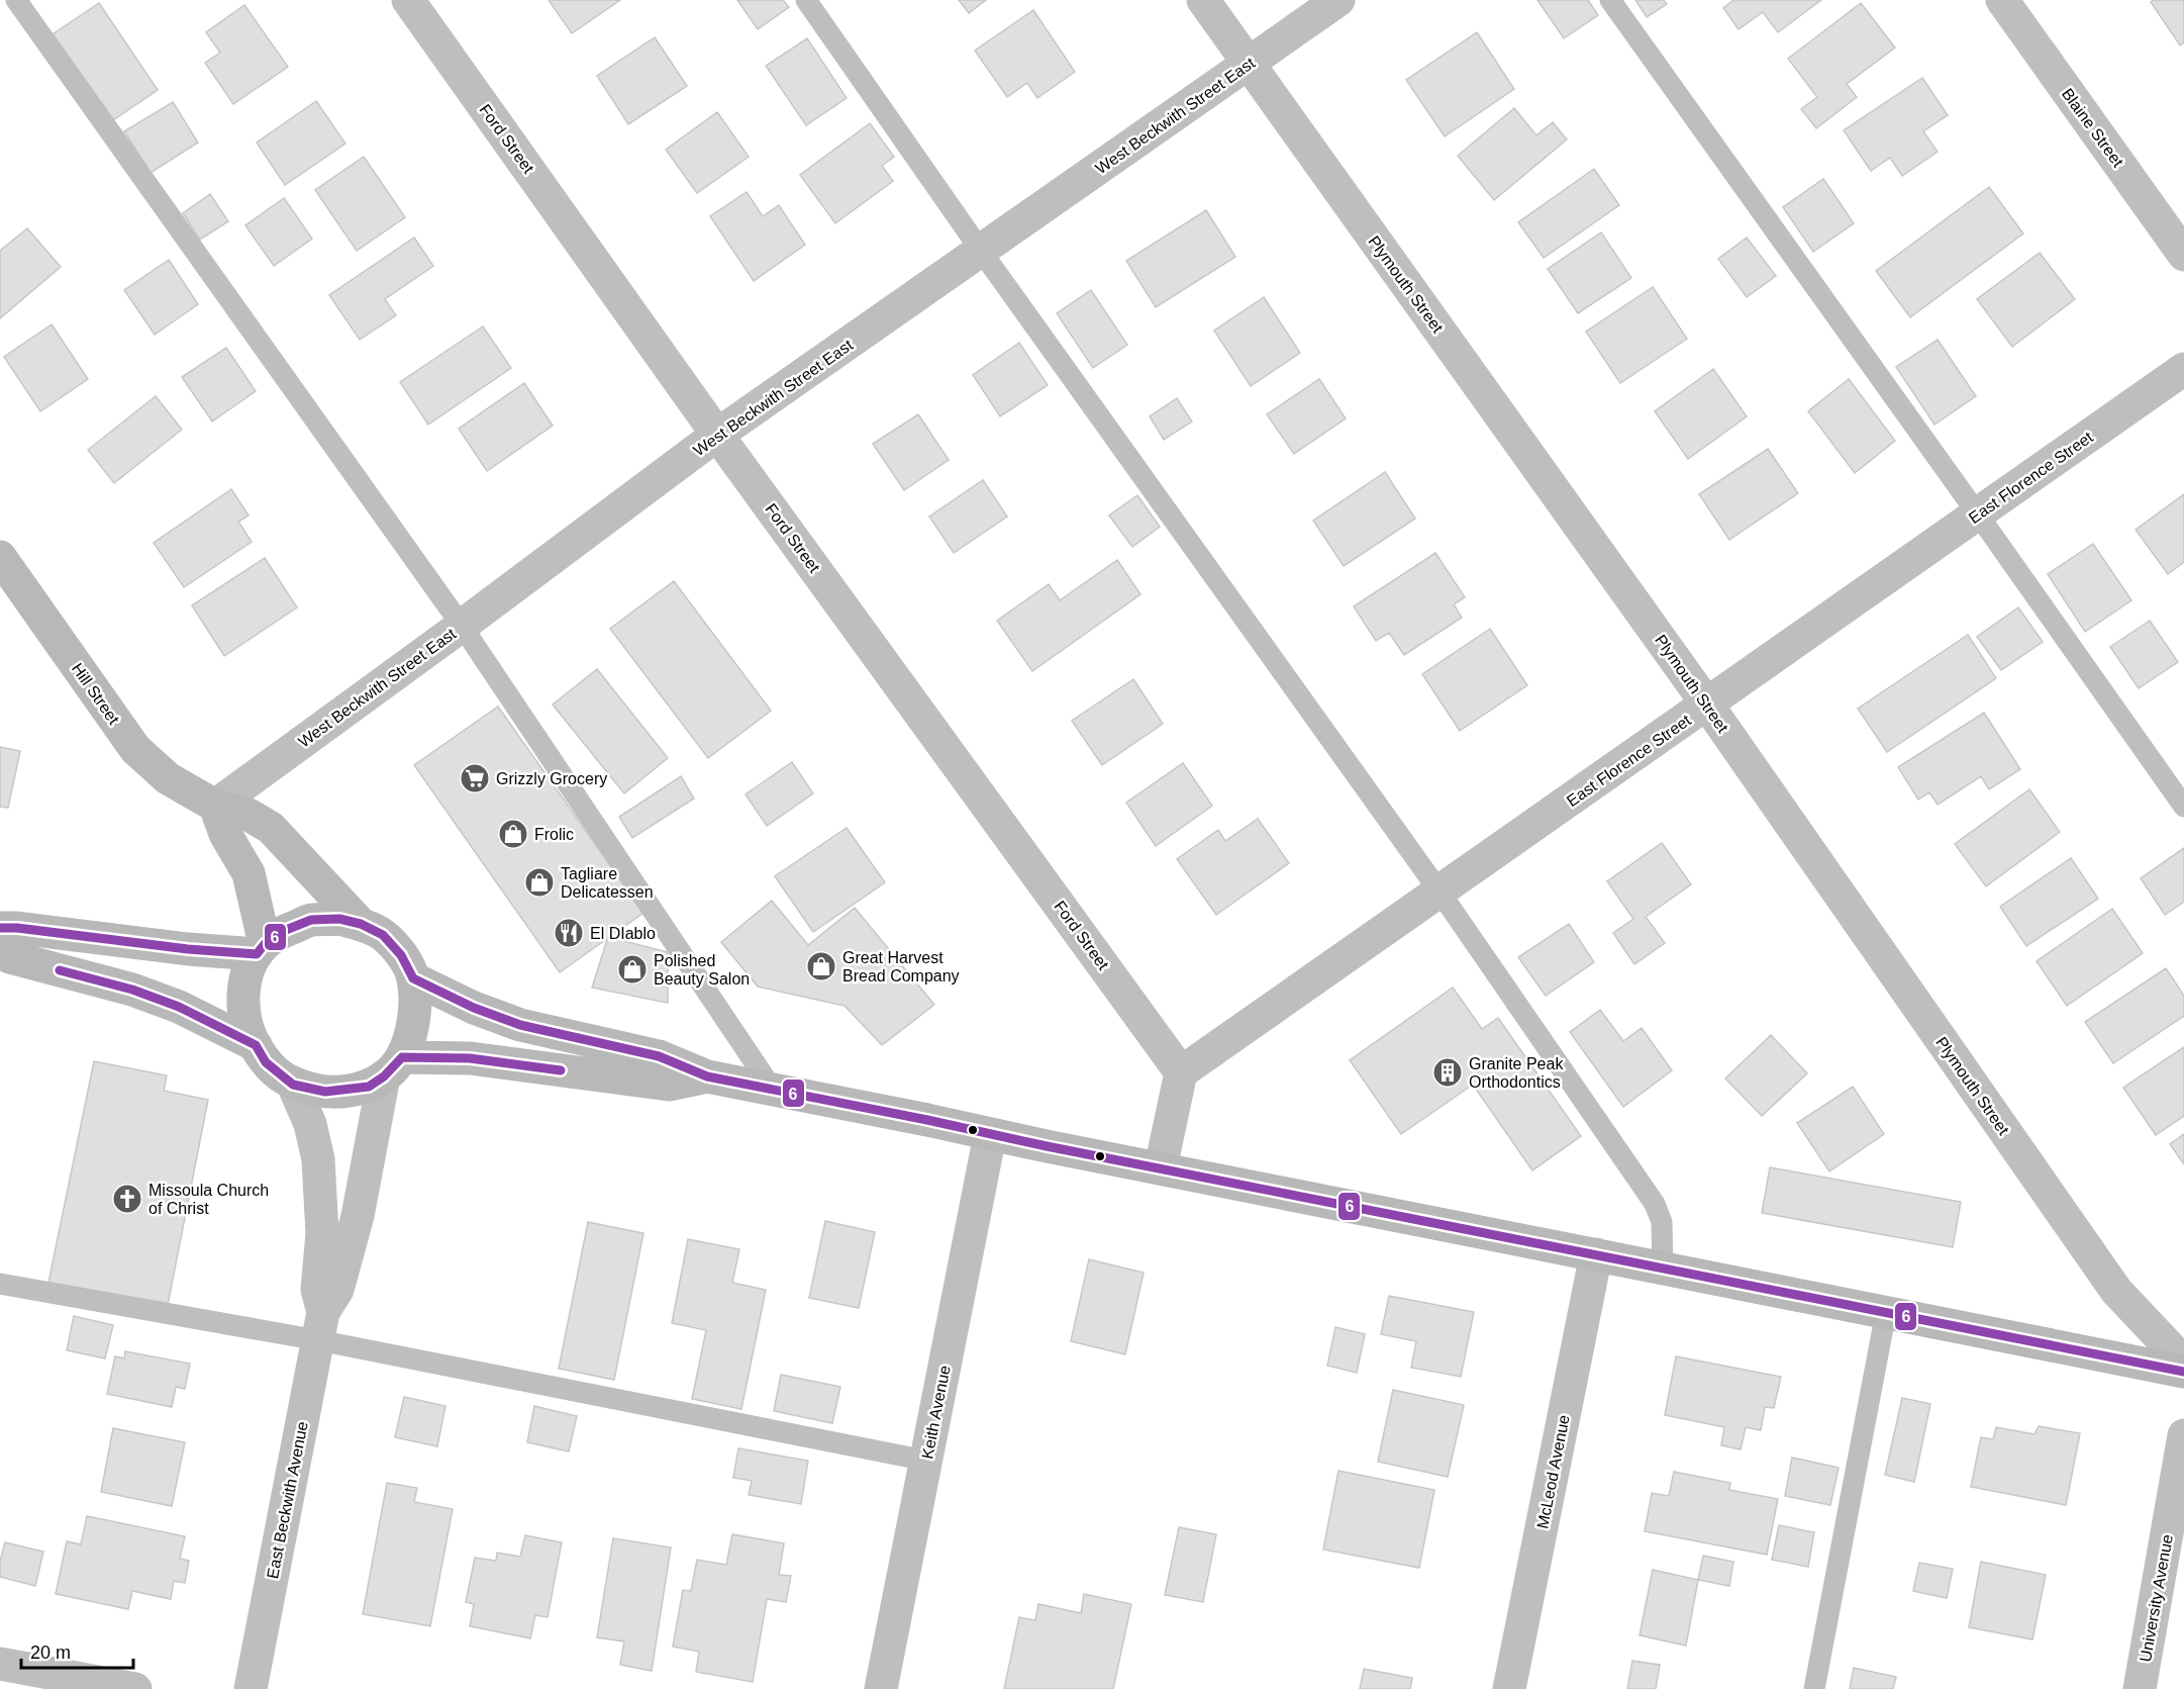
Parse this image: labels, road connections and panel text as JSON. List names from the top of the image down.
{
  "streets": {
    "main road": ["Hill Street"],
    "street": [
      "West Beckwith Street East",
      "Blaine Street",
      "Ford Street",
      "Plymouth Street",
      "East Florence Street",
      "Keith Avenue",
      "McLeod Avenue",
      "East Beckwith Avenue",
      "University Avenue"
    ]
  },
  "crossings": [
    ["West Beckwith Street East", "Ford Street"],
    ["West Beckwith Street East", "Plymouth Street"],
    ["West Beckwith Street East", "Hill Street"],
    ["Ford Street", "East Florence Street"],
    ["Plymouth Street", "East Florence Street"],
    ["Hill Street", "East Beckwith Avenue"]
  ],
  "places": {
    "supermarket": ["Grizzly Grocery"],
    "shop": [
      "Frolic",
      "Tagliare Delicatessen",
      "Great Harvest Bread Company",
      "Polished Beauty Salon"
    ],
    "restaurant": ["El DIablo"],
    "building": ["Granite Peak Orthodontics"],
    "church": ["Missoula Church of Christ"]
  },
  "lines": ["transit line 6"],
  "scale_bar": "20 m"
}
